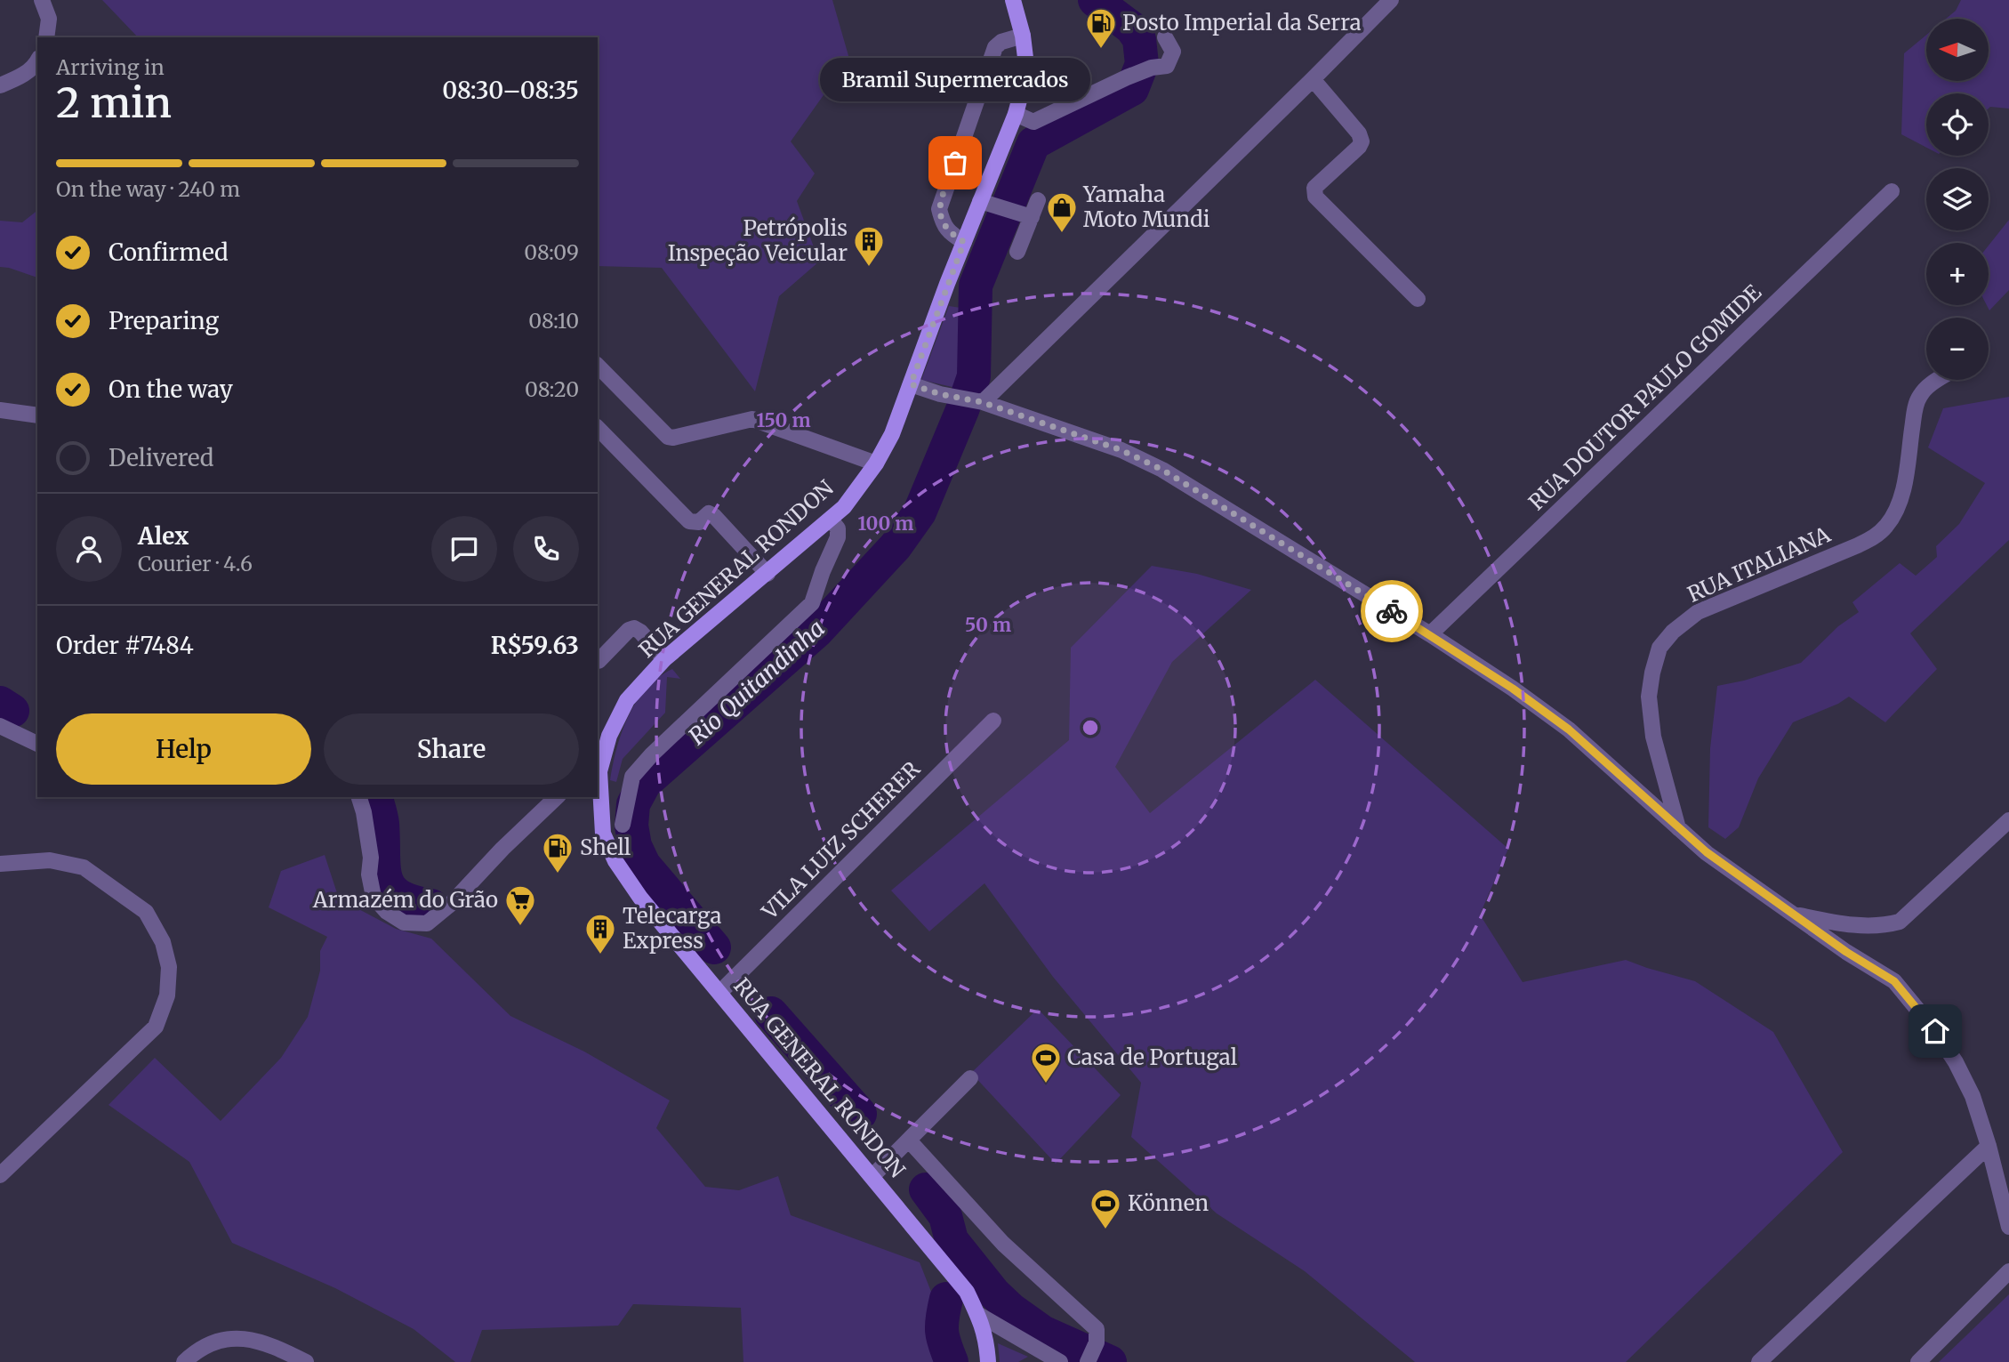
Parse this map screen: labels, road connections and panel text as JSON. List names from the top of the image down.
{
  "streets": {
    "main road": ["RUA GENERAL RONDON"],
    "street": ["RUA DOUTOR PAULO GOMIDE", "RUA ITALIANA", "VILA LUIZ SCHERER"]
  },
  "crossings": [
    ["RUA GENERAL RONDON", "VILA LUIZ SCHERER"]
  ],
  "water": ["Rio Quitandinha"],
  "places": {
    "fuel station": ["Posto Imperial da Serra", "Shell"],
    "other": ["Bramil Supermercados"],
    "shop": ["Yamaha Moto Mundi"],
    "building": ["Petrópolis Inspeção Veicular", "Telecarga Express"],
    "supermarket": ["Armazém do Grão"],
    "sports": ["Casa de Portugal", "Können"]
  },
  "north": "left",
  "page": {
    "map_buttons": ["+", "−"],
    "heading": ["2 min", "Arriving in", "08:30–08:35"],
    "panel": [
      "Alex",
      "Courier · 4.6",
      "Order #7484",
      "R$59.63"
    ],
    "bubble": "Bramil Supermercados",
    "bar": "On the way · 240 m",
    "list": [
      ["Confirmed", "08:09"],
      ["Preparing", "08:10"],
      ["On the way", "08:20"],
      "Delivered"
    ],
    "buttons": ["Help", "Share"]
  },
  "rings": ["150 m", "100 m", "50 m"]
}
